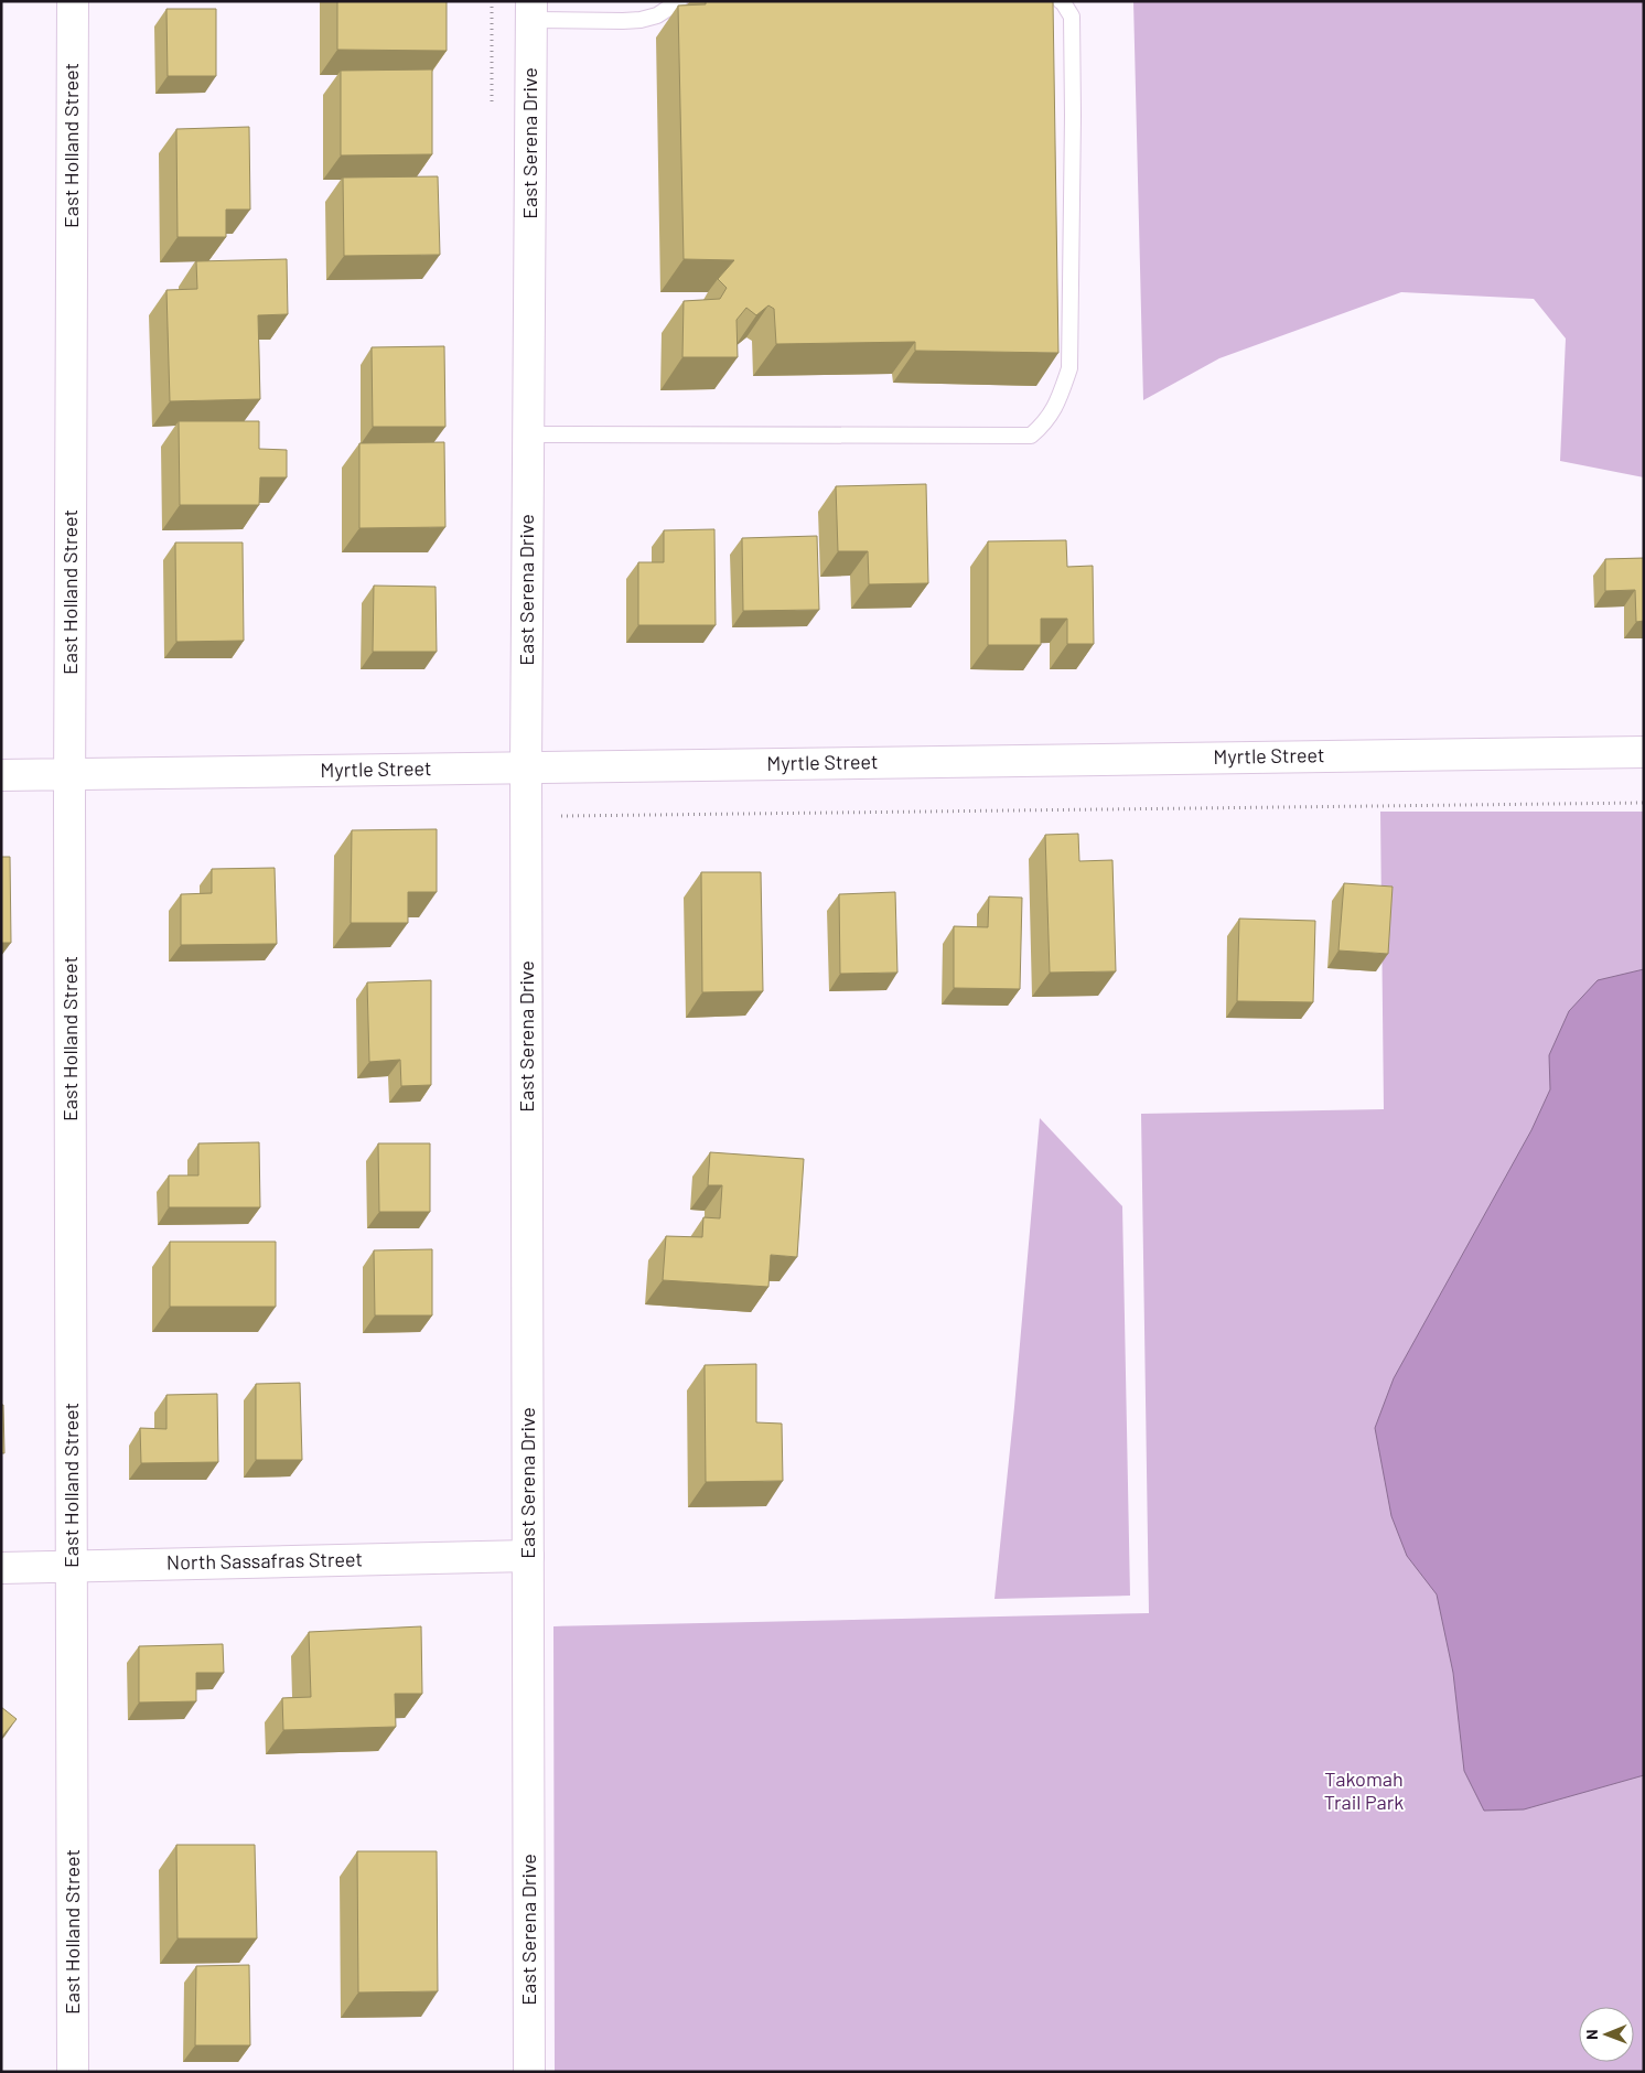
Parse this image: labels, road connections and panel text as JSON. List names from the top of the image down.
{
  "streets": {
    "street": [
      "East Serena Drive",
      "East Holland Street",
      "Myrtle Street",
      "North Sassafras Street"
    ]
  },
  "crossings": [
    ["East Serena Drive", "Myrtle Street"],
    ["East Serena Drive", "North Sassafras Street"],
    ["East Holland Street", "Myrtle Street"],
    ["East Holland Street", "North Sassafras Street"]
  ],
  "parks": ["Takomah Trail Park"],
  "north": "left"
}
